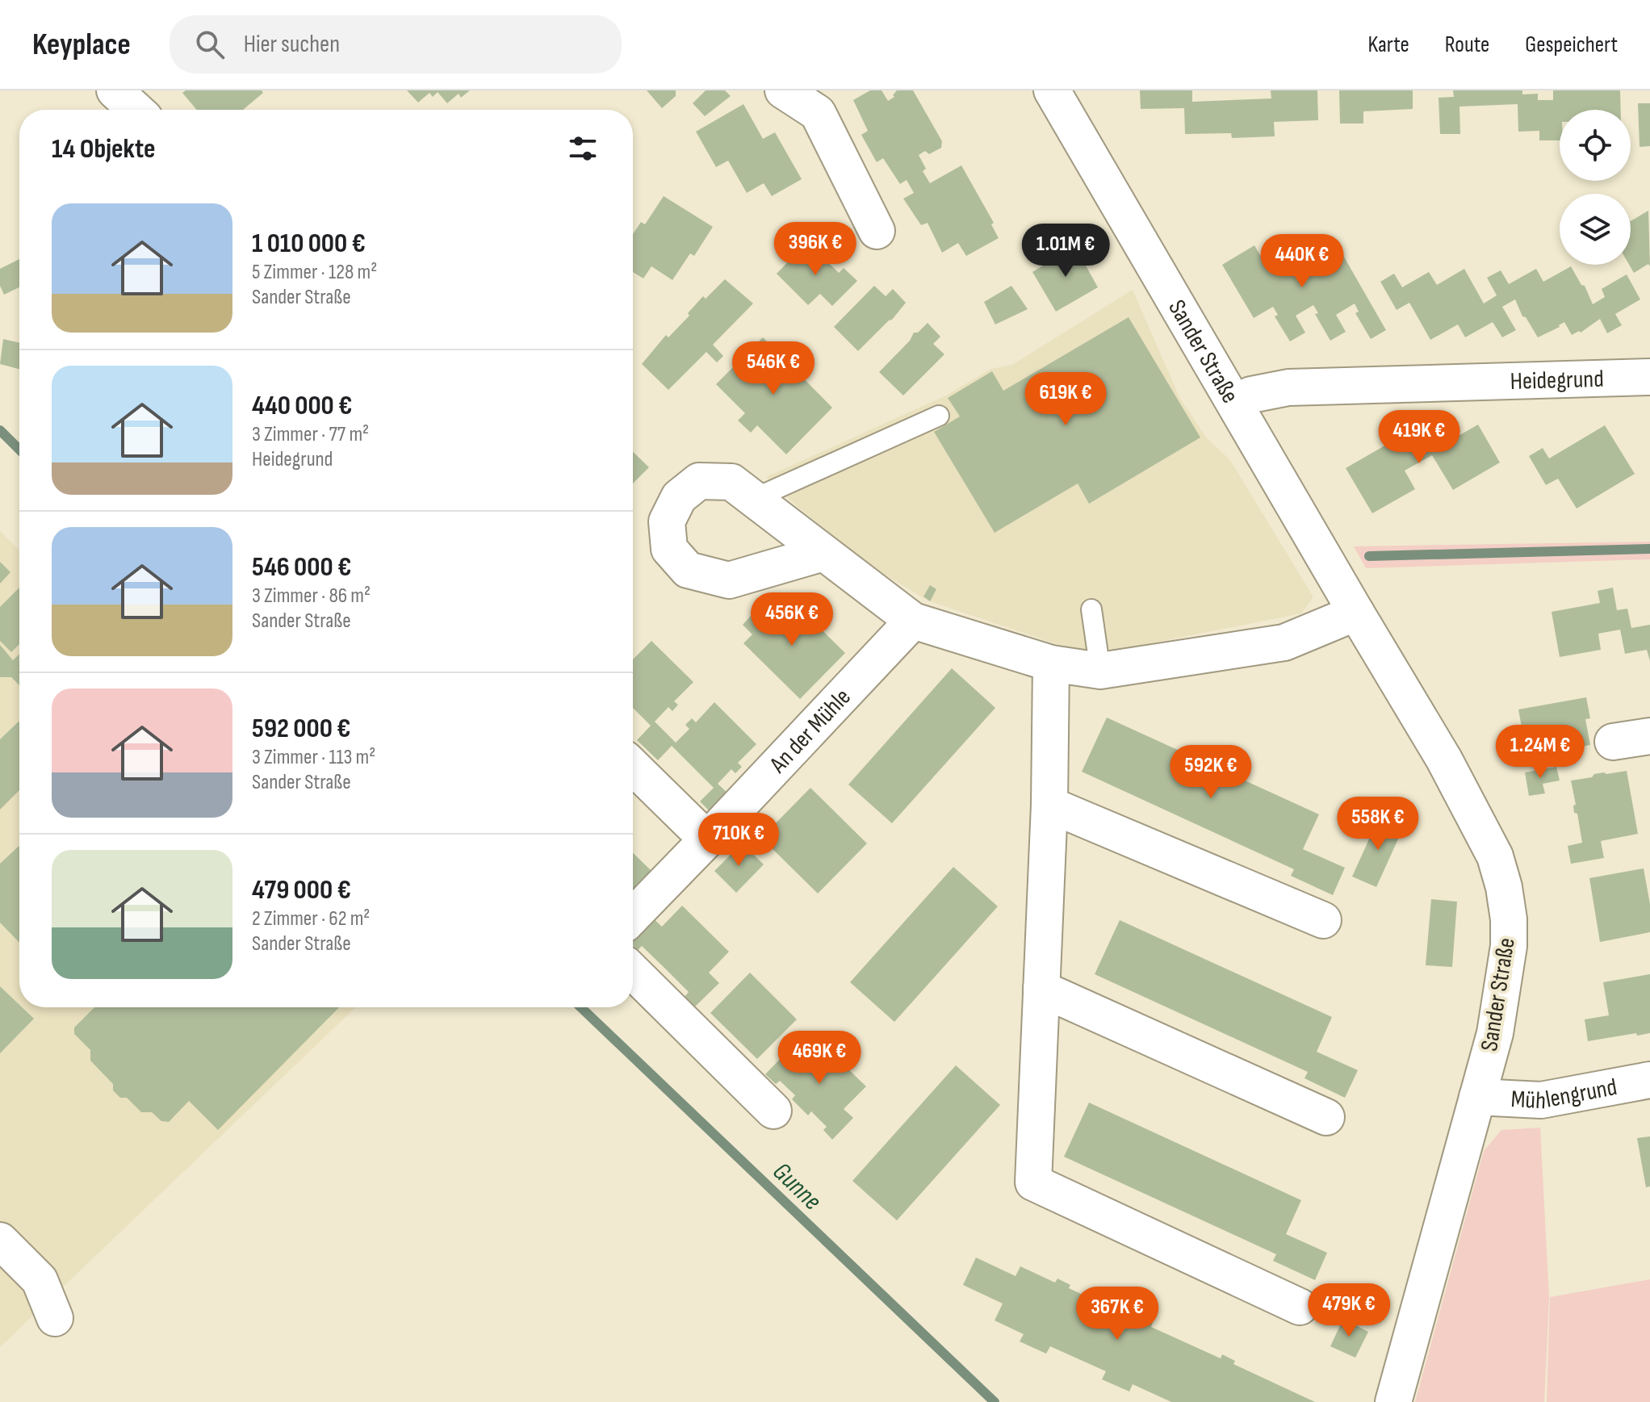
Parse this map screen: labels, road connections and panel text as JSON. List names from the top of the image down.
{
  "streets": {
    "street": [
      "Sander Straße",
      "Heidegrund",
      "An der Mühle",
      "Mühlengrund"
    ]
  },
  "crossings": [
    ["Sander Straße", "Heidegrund"],
    ["Sander Straße", "Mühlengrund"]
  ],
  "water": ["Gunne"],
  "page": {
    "header": "Keyplace",
    "search": "Hier suchen",
    "nav": ["Karte", "Route", "Gespeichert"],
    "heading": "14 Objekte",
    "list": [
      {
        "name": "1 010 000 €",
        "note": "5 Zimmer · 128 m² · Sander Straße"
      },
      {
        "name": "440 000 €",
        "note": "3 Zimmer · 77 m² · Heidegrund"
      },
      {
        "name": "546 000 €",
        "note": "3 Zimmer · 86 m² · Sander Straße"
      },
      {
        "name": "592 000 €",
        "note": "3 Zimmer · 113 m² · Sander Straße"
      },
      {
        "name": "479 000 €",
        "note": "2 Zimmer · 62 m² · Sander Straße"
      }
    ],
    "price": [
      "396K €",
      "1.01M €",
      "440K €",
      "546K €",
      "619K €",
      "419K €",
      "456K €",
      "1.24M €",
      "592K €",
      "558K €",
      "710K €",
      "469K €",
      "479K €",
      "367K €"
    ]
  }
}
